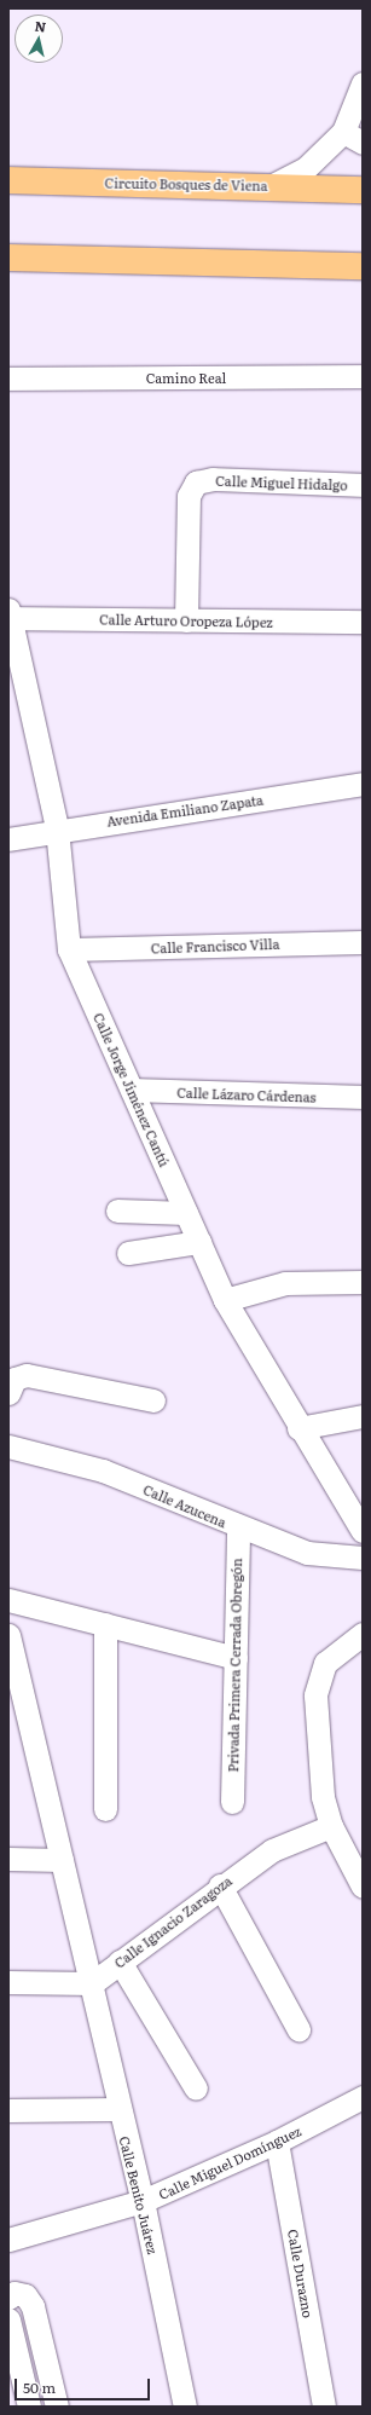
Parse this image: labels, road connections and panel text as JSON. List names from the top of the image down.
{
  "streets": {
    "main road": ["Circuito Bosques de Viena"],
    "street": [
      "Camino Real",
      "Calle Miguel Hidalgo",
      "Calle Arturo Oropeza López",
      "Avenida Emiliano Zapata",
      "Calle Francisco Villa",
      "Calle Jorge Jiménez Cantú",
      "Calle Lázaro Cárdenas",
      "Calle Azucena",
      "Privada Primera Cerrada Obregón",
      "Calle Ignacio Zaragoza",
      "Calle Miguel Domínguez",
      "Calle Benito Juárez",
      "Calle Durazno"
    ]
  },
  "crossings": [
    ["Calle Miguel Hidalgo", "Calle Arturo Oropeza López"],
    ["Calle Arturo Oropeza López", "Calle Jorge Jiménez Cantú"],
    ["Avenida Emiliano Zapata", "Calle Jorge Jiménez Cantú"],
    ["Calle Francisco Villa", "Calle Jorge Jiménez Cantú"],
    ["Calle Jorge Jiménez Cantú", "Calle Lázaro Cárdenas"],
    ["Calle Azucena", "Privada Primera Cerrada Obregón"],
    ["Calle Ignacio Zaragoza", "Calle Benito Juárez"],
    ["Calle Miguel Domínguez", "Calle Benito Juárez"],
    ["Calle Miguel Domínguez", "Calle Durazno"]
  ],
  "scale_bar": "50 m",
  "north": "top"
}
